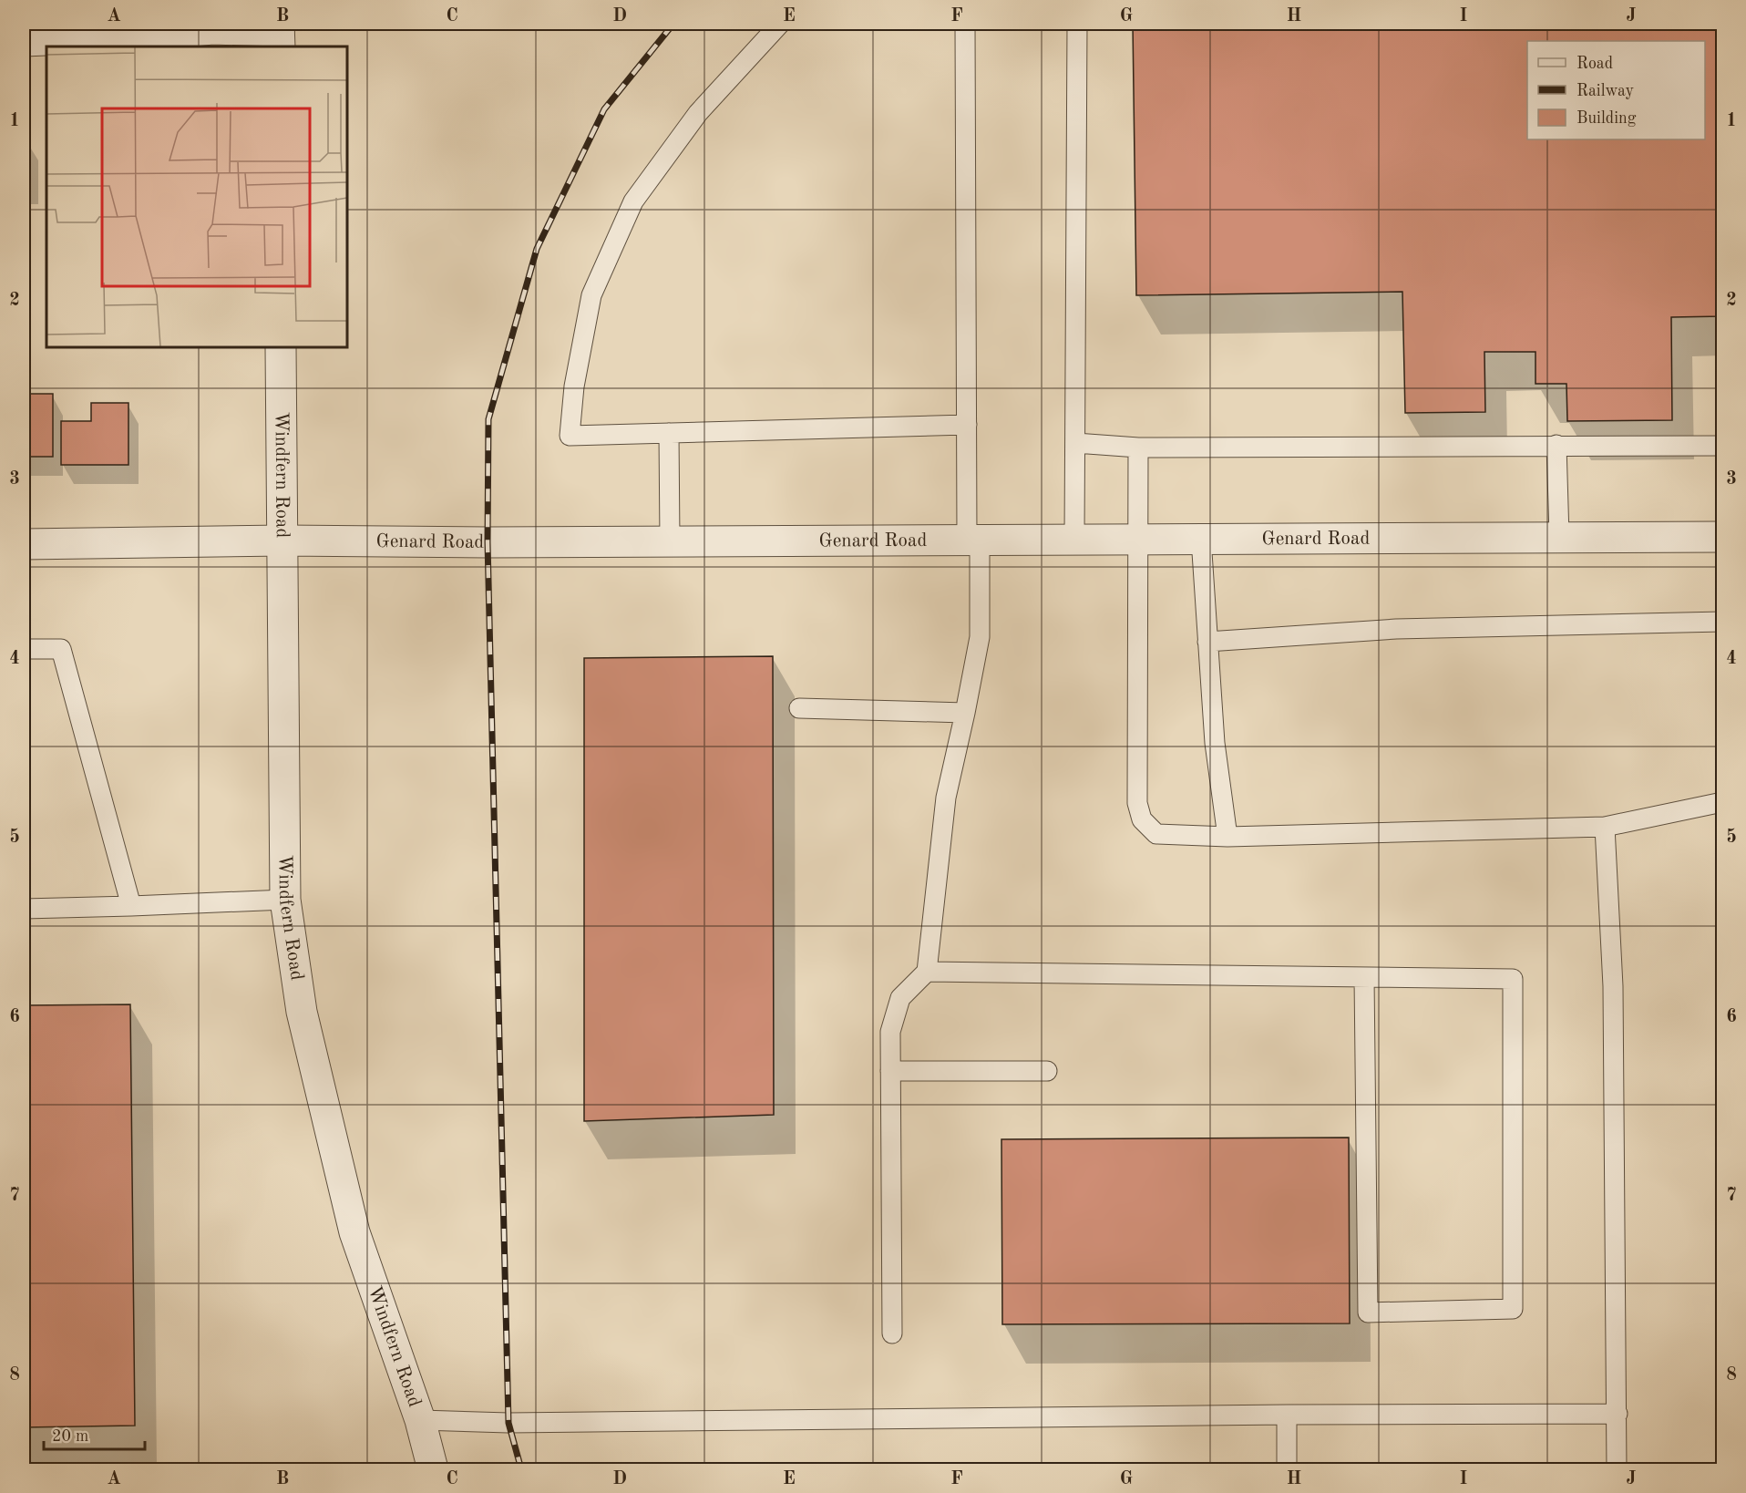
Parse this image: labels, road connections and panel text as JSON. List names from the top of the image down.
{
  "streets": {
    "street": ["Windfern Road", "Genard Road"]
  },
  "crossings": [
    ["Windfern Road", "Genard Road"]
  ],
  "legend": ["Road", "Railway", "Building"],
  "scale_bar": "20 m",
  "grid": {
    "columns": [
      "A",
      "B",
      "C",
      "D",
      "E",
      "F",
      "G",
      "H",
      "I",
      "J"
    ],
    "rows": [
      "1",
      "2",
      "3",
      "4",
      "5",
      "6",
      "7",
      "8"
    ]
  }
}
